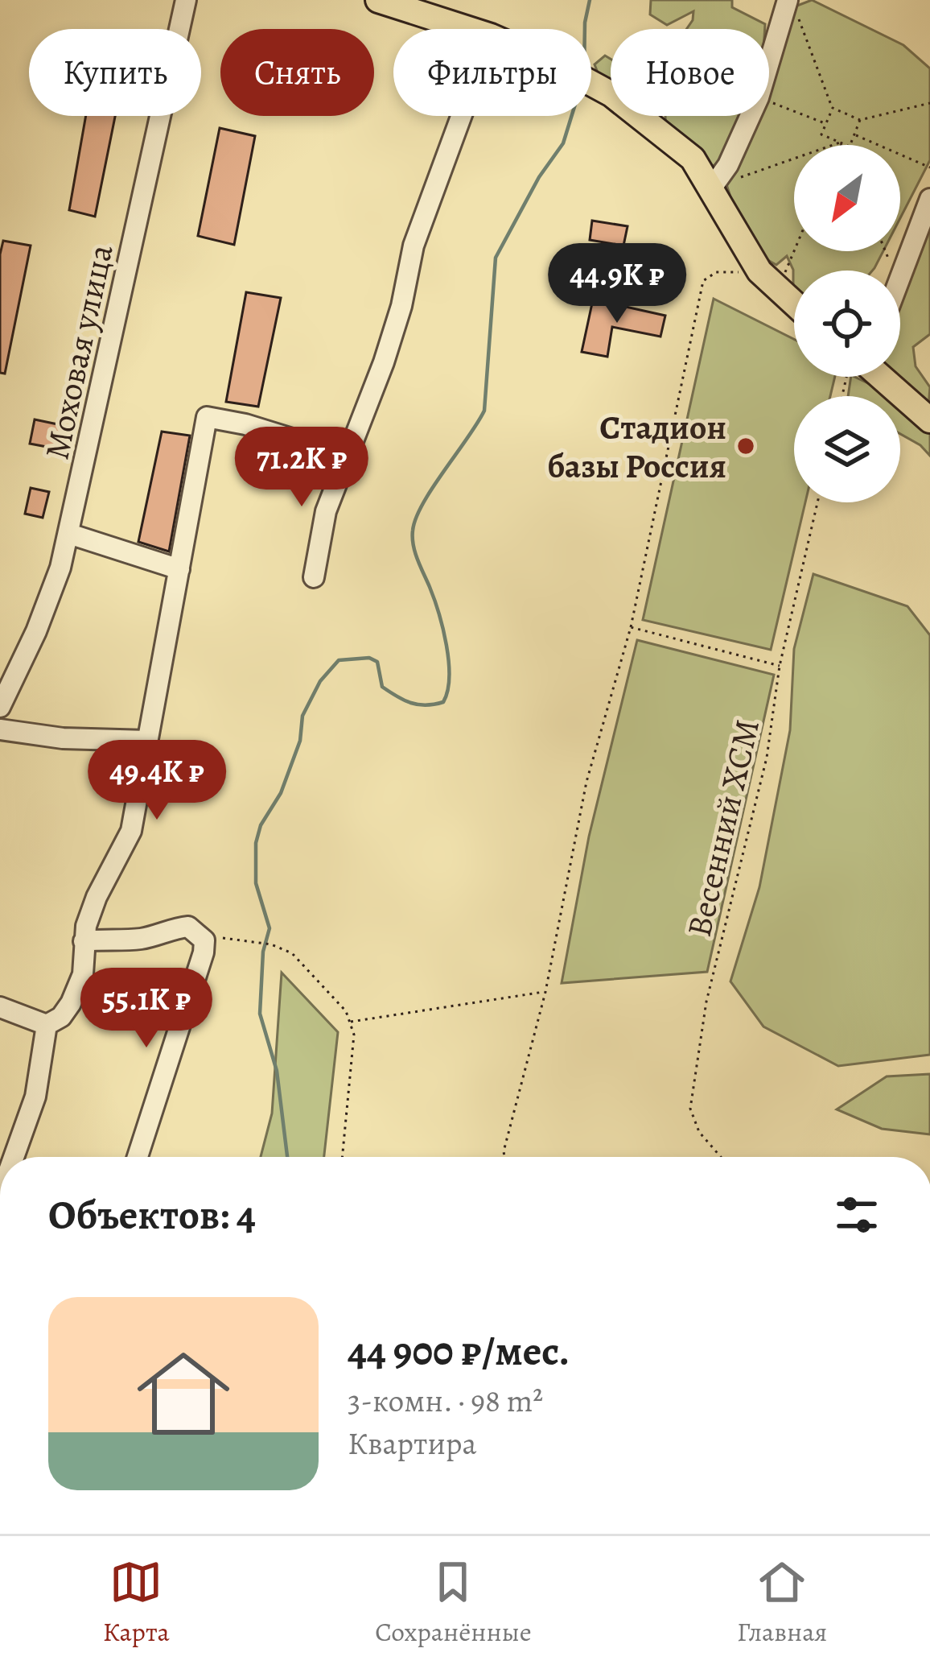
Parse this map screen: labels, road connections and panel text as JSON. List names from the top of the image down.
{
  "streets": {
    "street": ["Моховая улица"],
    "path": ["Весенний ХСМ"]
  },
  "places": ["Стадион базы Россия"],
  "north": "bottom left",
  "page": {
    "chip": [
      "Купить",
      "Снять",
      "Фильтры",
      "Новое"
    ],
    "price": [
      "44.9K ₽",
      "71.2K ₽",
      "49.4K ₽",
      "55.1K ₽"
    ],
    "heading": "Объектов: 4",
    "list": [
      {
        "name": "44 900 ₽/мес.",
        "note": "3-комн. · 98 m² · Квартира"
      }
    ],
    "tabs": ["Карта", "Сохранённые", "Главная"]
  }
}
